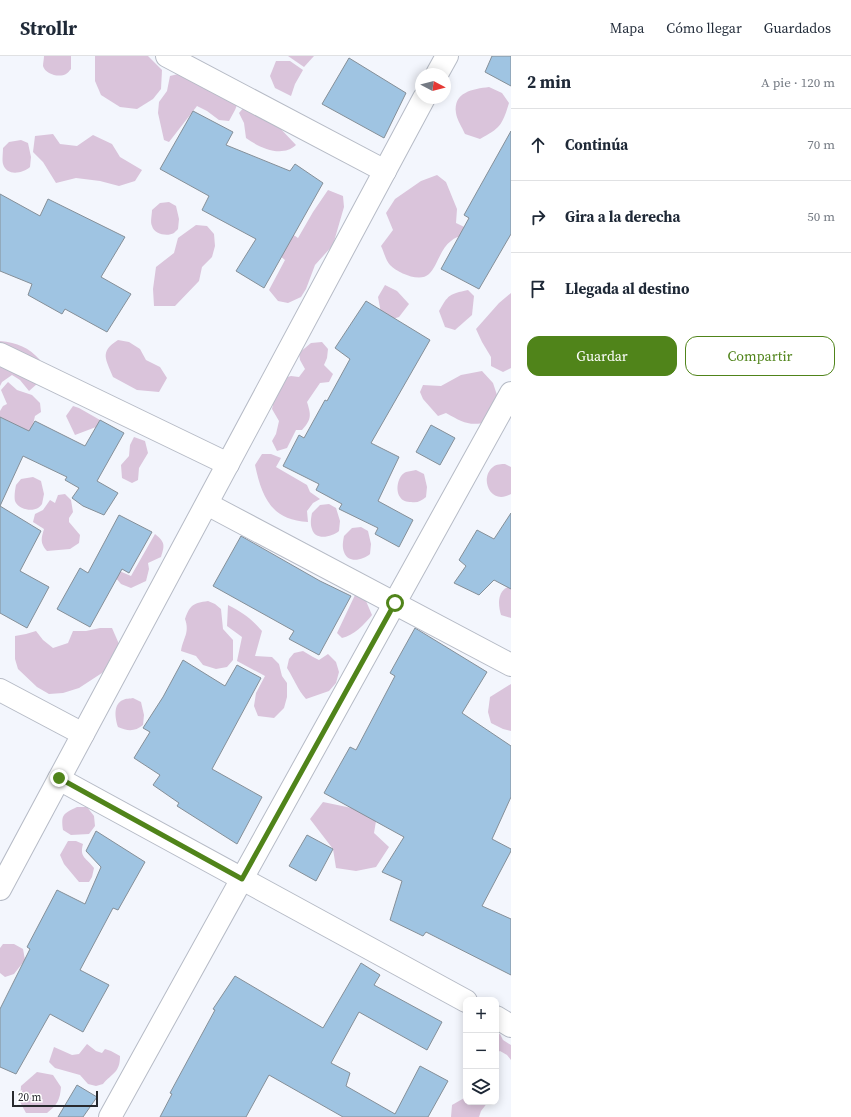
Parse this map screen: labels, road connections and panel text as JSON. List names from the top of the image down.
{
  "scale_bar": "20 m",
  "north": "right",
  "page": {
    "header": "Strollr",
    "nav": ["Mapa", "Cómo llegar", "Guardados"],
    "heading": ["2 min", "A pie · 120 m"],
    "list": [
      ["Continúa", "70 m"],
      ["Gira a la derecha", "50 m"],
      "Llegada al destino"
    ],
    "buttons": ["Guardar", "Compartir"],
    "map_buttons": ["+", "−"],
    "scale": "20 m"
  }
}
